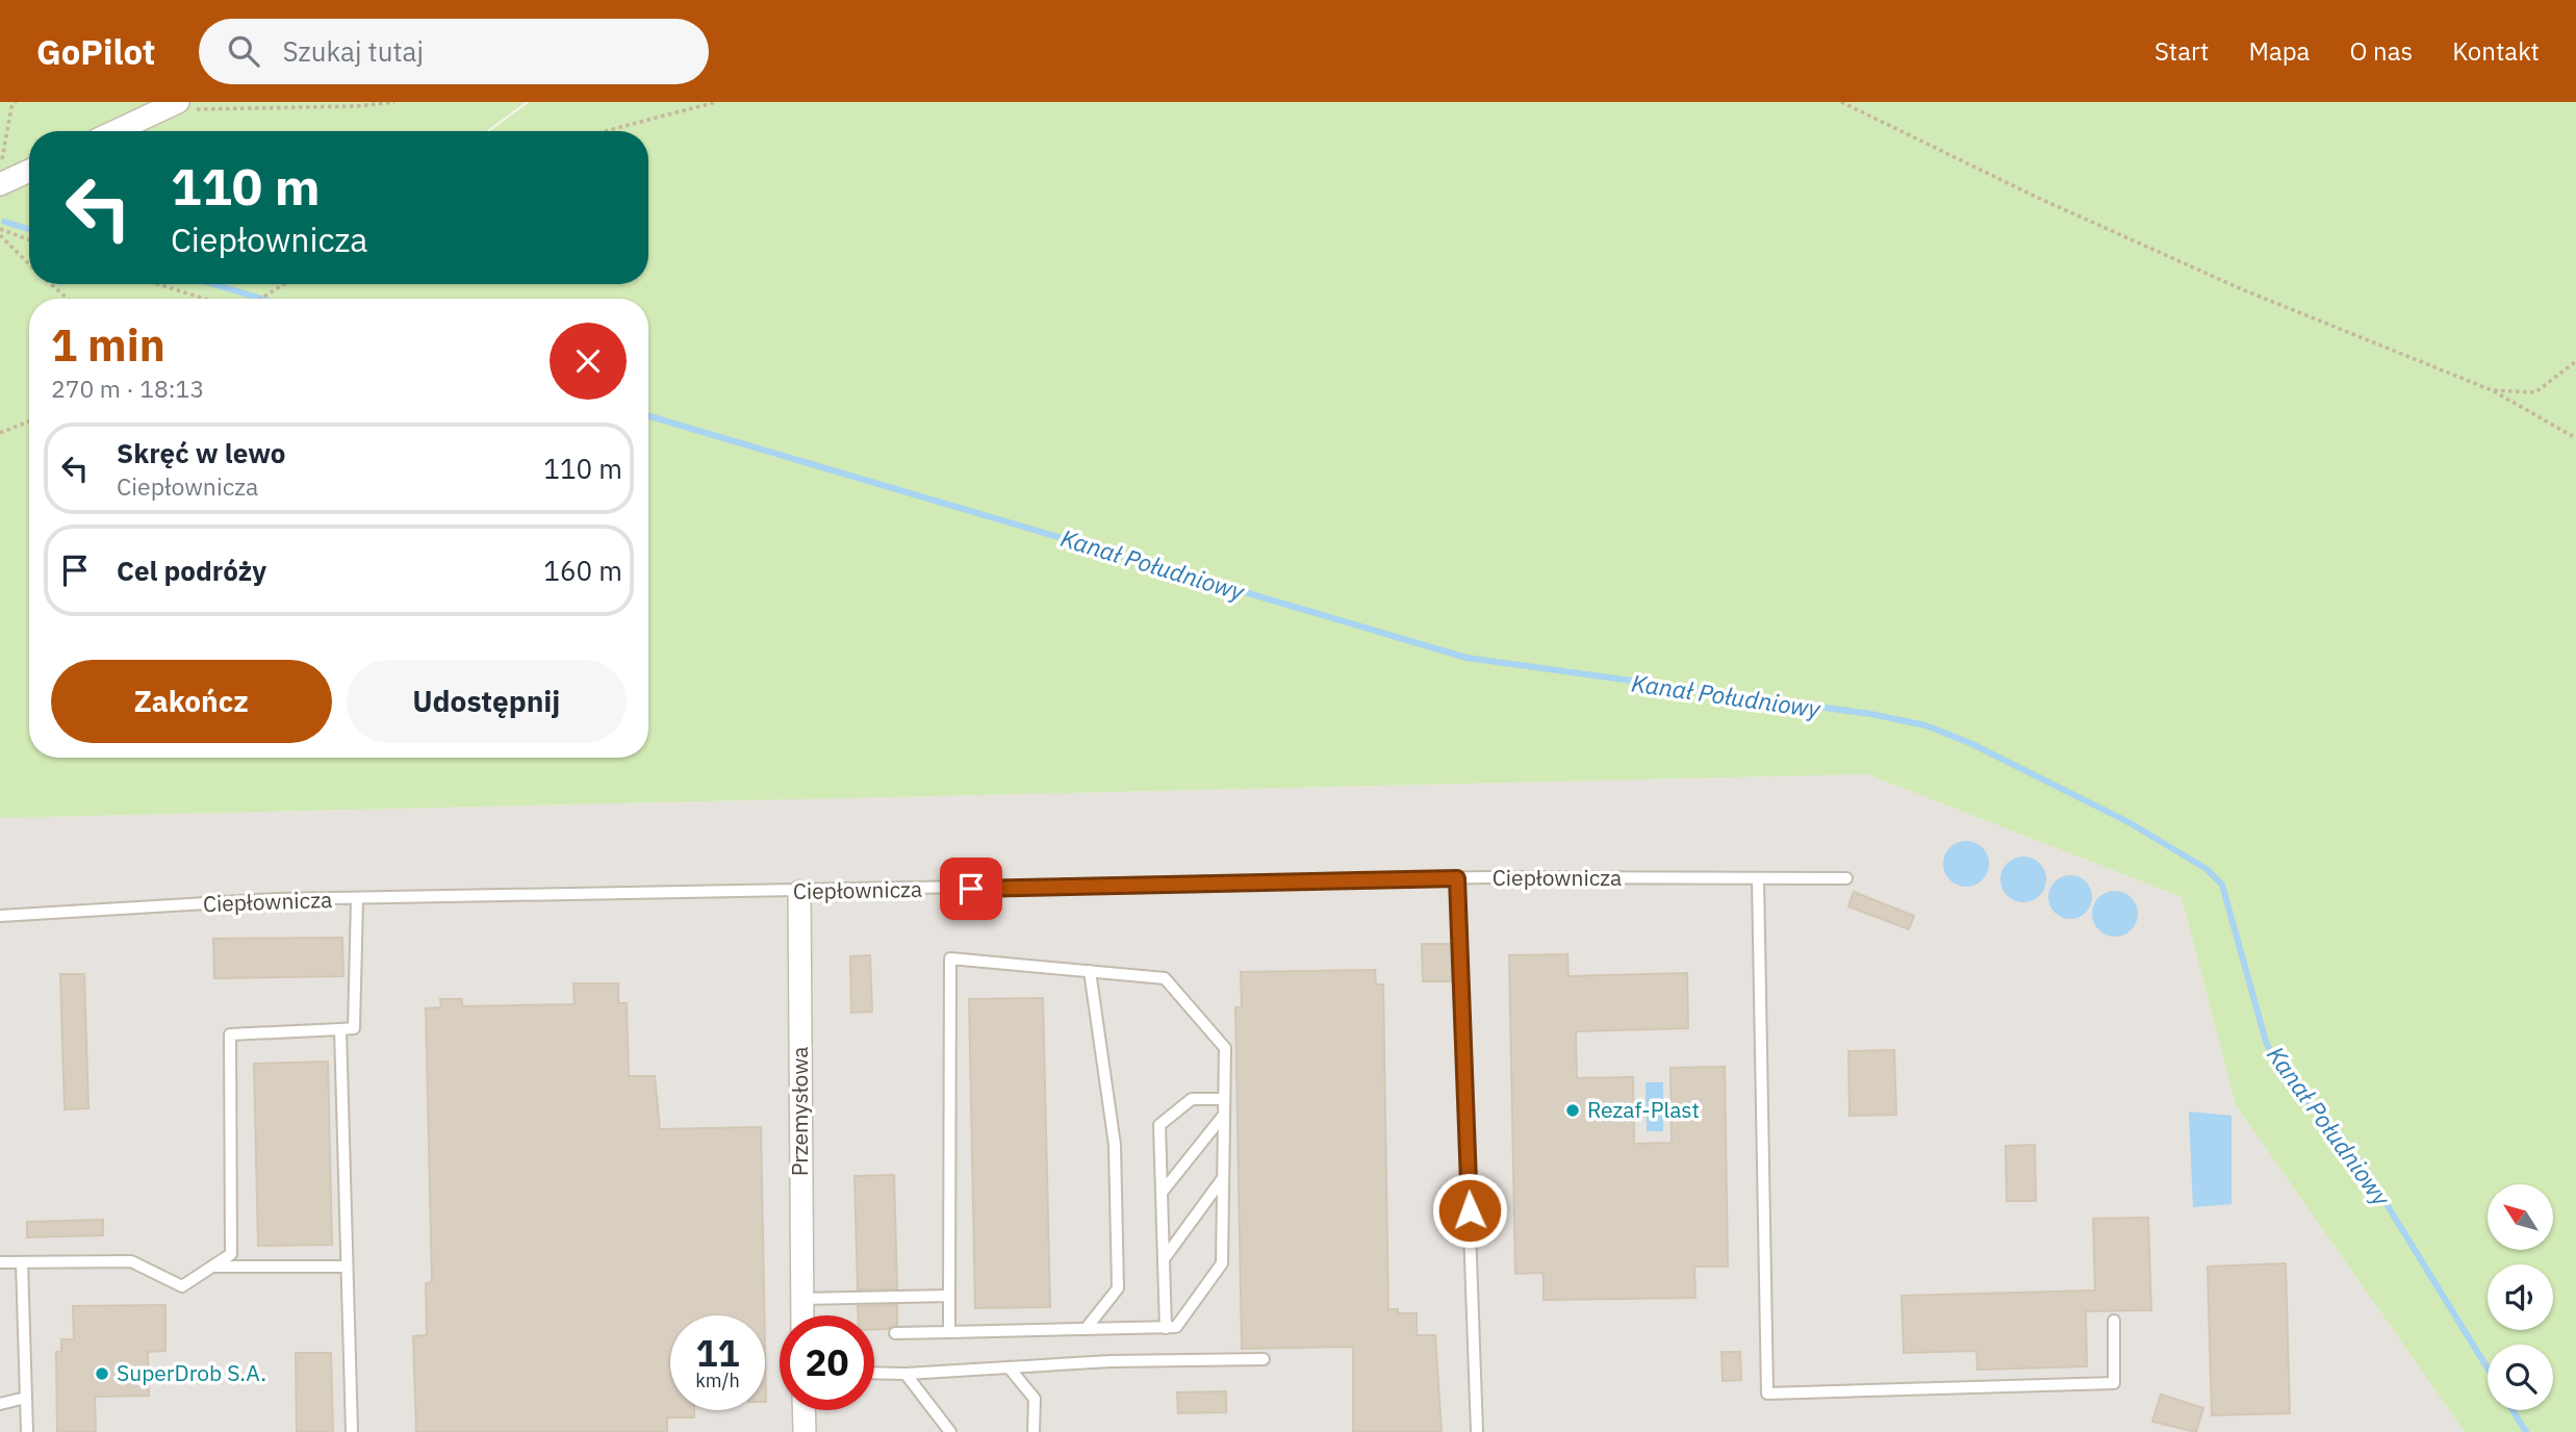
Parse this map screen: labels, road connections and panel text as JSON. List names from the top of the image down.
{
  "streets": {
    "street": ["Przemysłowa"],
    "lane": ["Ciepłownicza"]
  },
  "crossings": [
    ["Ciepłownicza", "Przemysłowa"]
  ],
  "water": ["Kanał Południowy"],
  "places": ["Rezaf-Plast", "SuperDrob S.A."],
  "north": "top left",
  "page": {
    "header": "GoPilot",
    "search": "Szukaj tutaj",
    "nav": [
      "Start",
      "Mapa",
      "O nas",
      "Kontakt"
    ],
    "turn": ["110 m", "Ciepłownicza"],
    "heading": ["1 min", "270 m · 18:13"],
    "list": [
      {
        "name": "Skręć w lewo",
        "note": "Ciepłownicza",
        "value": "110 m"
      },
      {
        "name": "Cel podróży",
        "value": "160 m"
      }
    ],
    "buttons": ["Zakończ", "Udostępnij"],
    "speed": "11 km/h",
    "limit": "20"
  }
}
